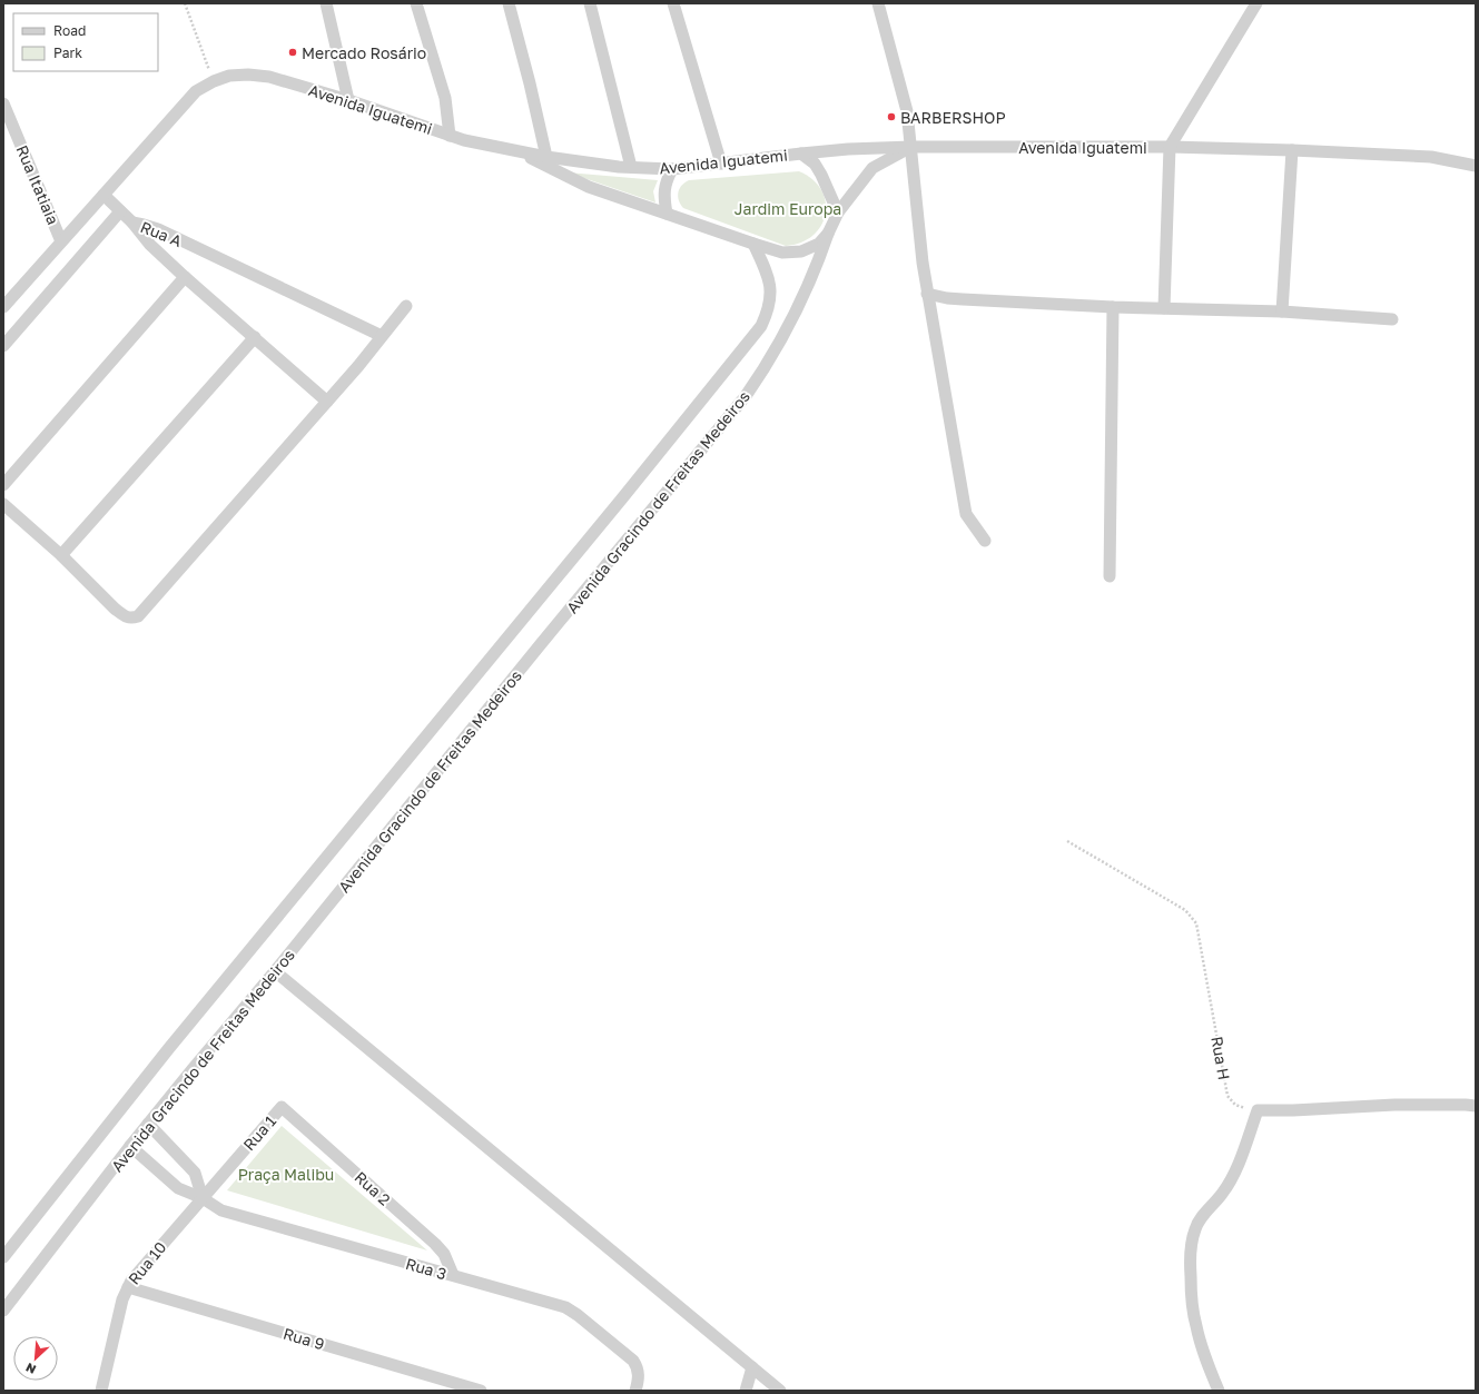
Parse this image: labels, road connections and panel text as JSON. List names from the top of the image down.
{
  "streets": {
    "street": [
      "Avenida Iguatemi",
      "Rua Itatiaia",
      "Rua A",
      "Avenida Gracindo de Freitas Medeiros",
      "Rua 1",
      "Rua 2",
      "Rua 10",
      "Rua 3",
      "Rua 9"
    ],
    "path": ["Rua H"]
  },
  "crossings": [
    ["Avenida Iguatemi", "Rua Itatiaia"],
    ["Avenida Iguatemi", "Avenida Gracindo de Freitas Medeiros"],
    ["Avenida Gracindo de Freitas Medeiros", "Rua 3"],
    ["Rua 1", "Rua 2"],
    ["Rua 1", "Rua 10"],
    ["Rua 1", "Rua 3"],
    ["Rua 2", "Rua 3"],
    ["Rua 10", "Rua 3"],
    ["Rua 10", "Rua 9"]
  ],
  "parks": ["Jardim Europa", "Praça Malibu"],
  "places": ["Mercado Rosário", "BARBERSHOP"],
  "legend": ["Road", "Park"],
  "north": "bottom left"
}
